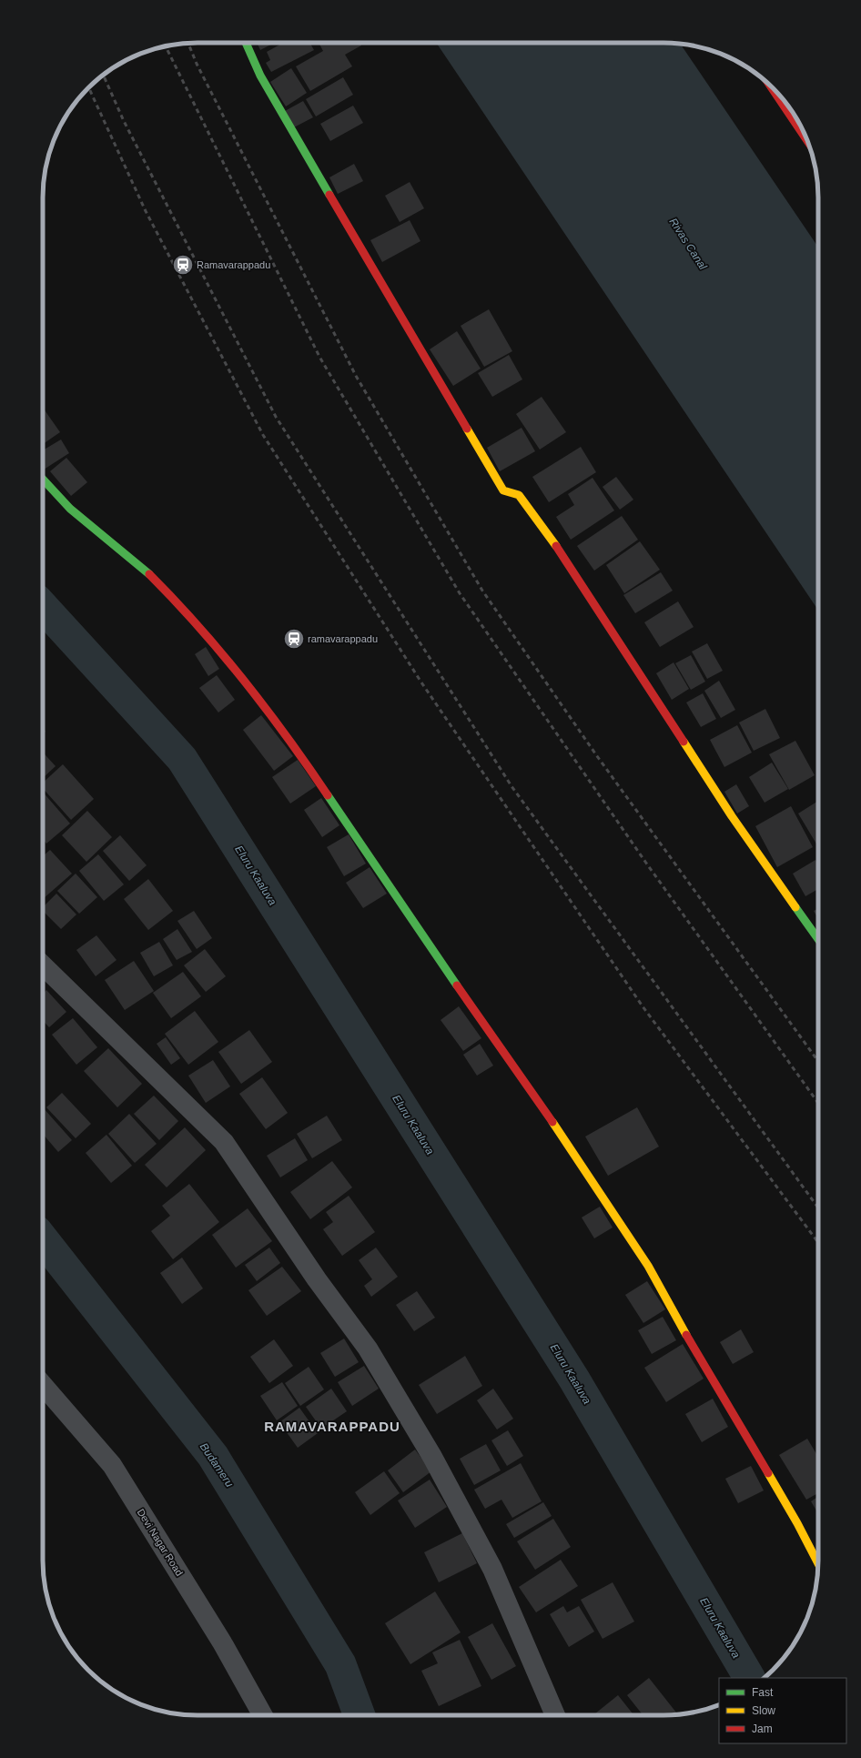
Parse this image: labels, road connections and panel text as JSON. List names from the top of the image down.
{
  "streets": {
    "street": ["Devi Nagar Road"]
  },
  "districts": ["RAMAVARAPPADU"],
  "water": ["Rivas Canal", "Eluru Kaaluva", "Budameru"],
  "places": {
    "station": ["Ramavarappadu", "ramavarappadu"]
  },
  "legend": ["Fast", "Slow", "Jam"]
}
